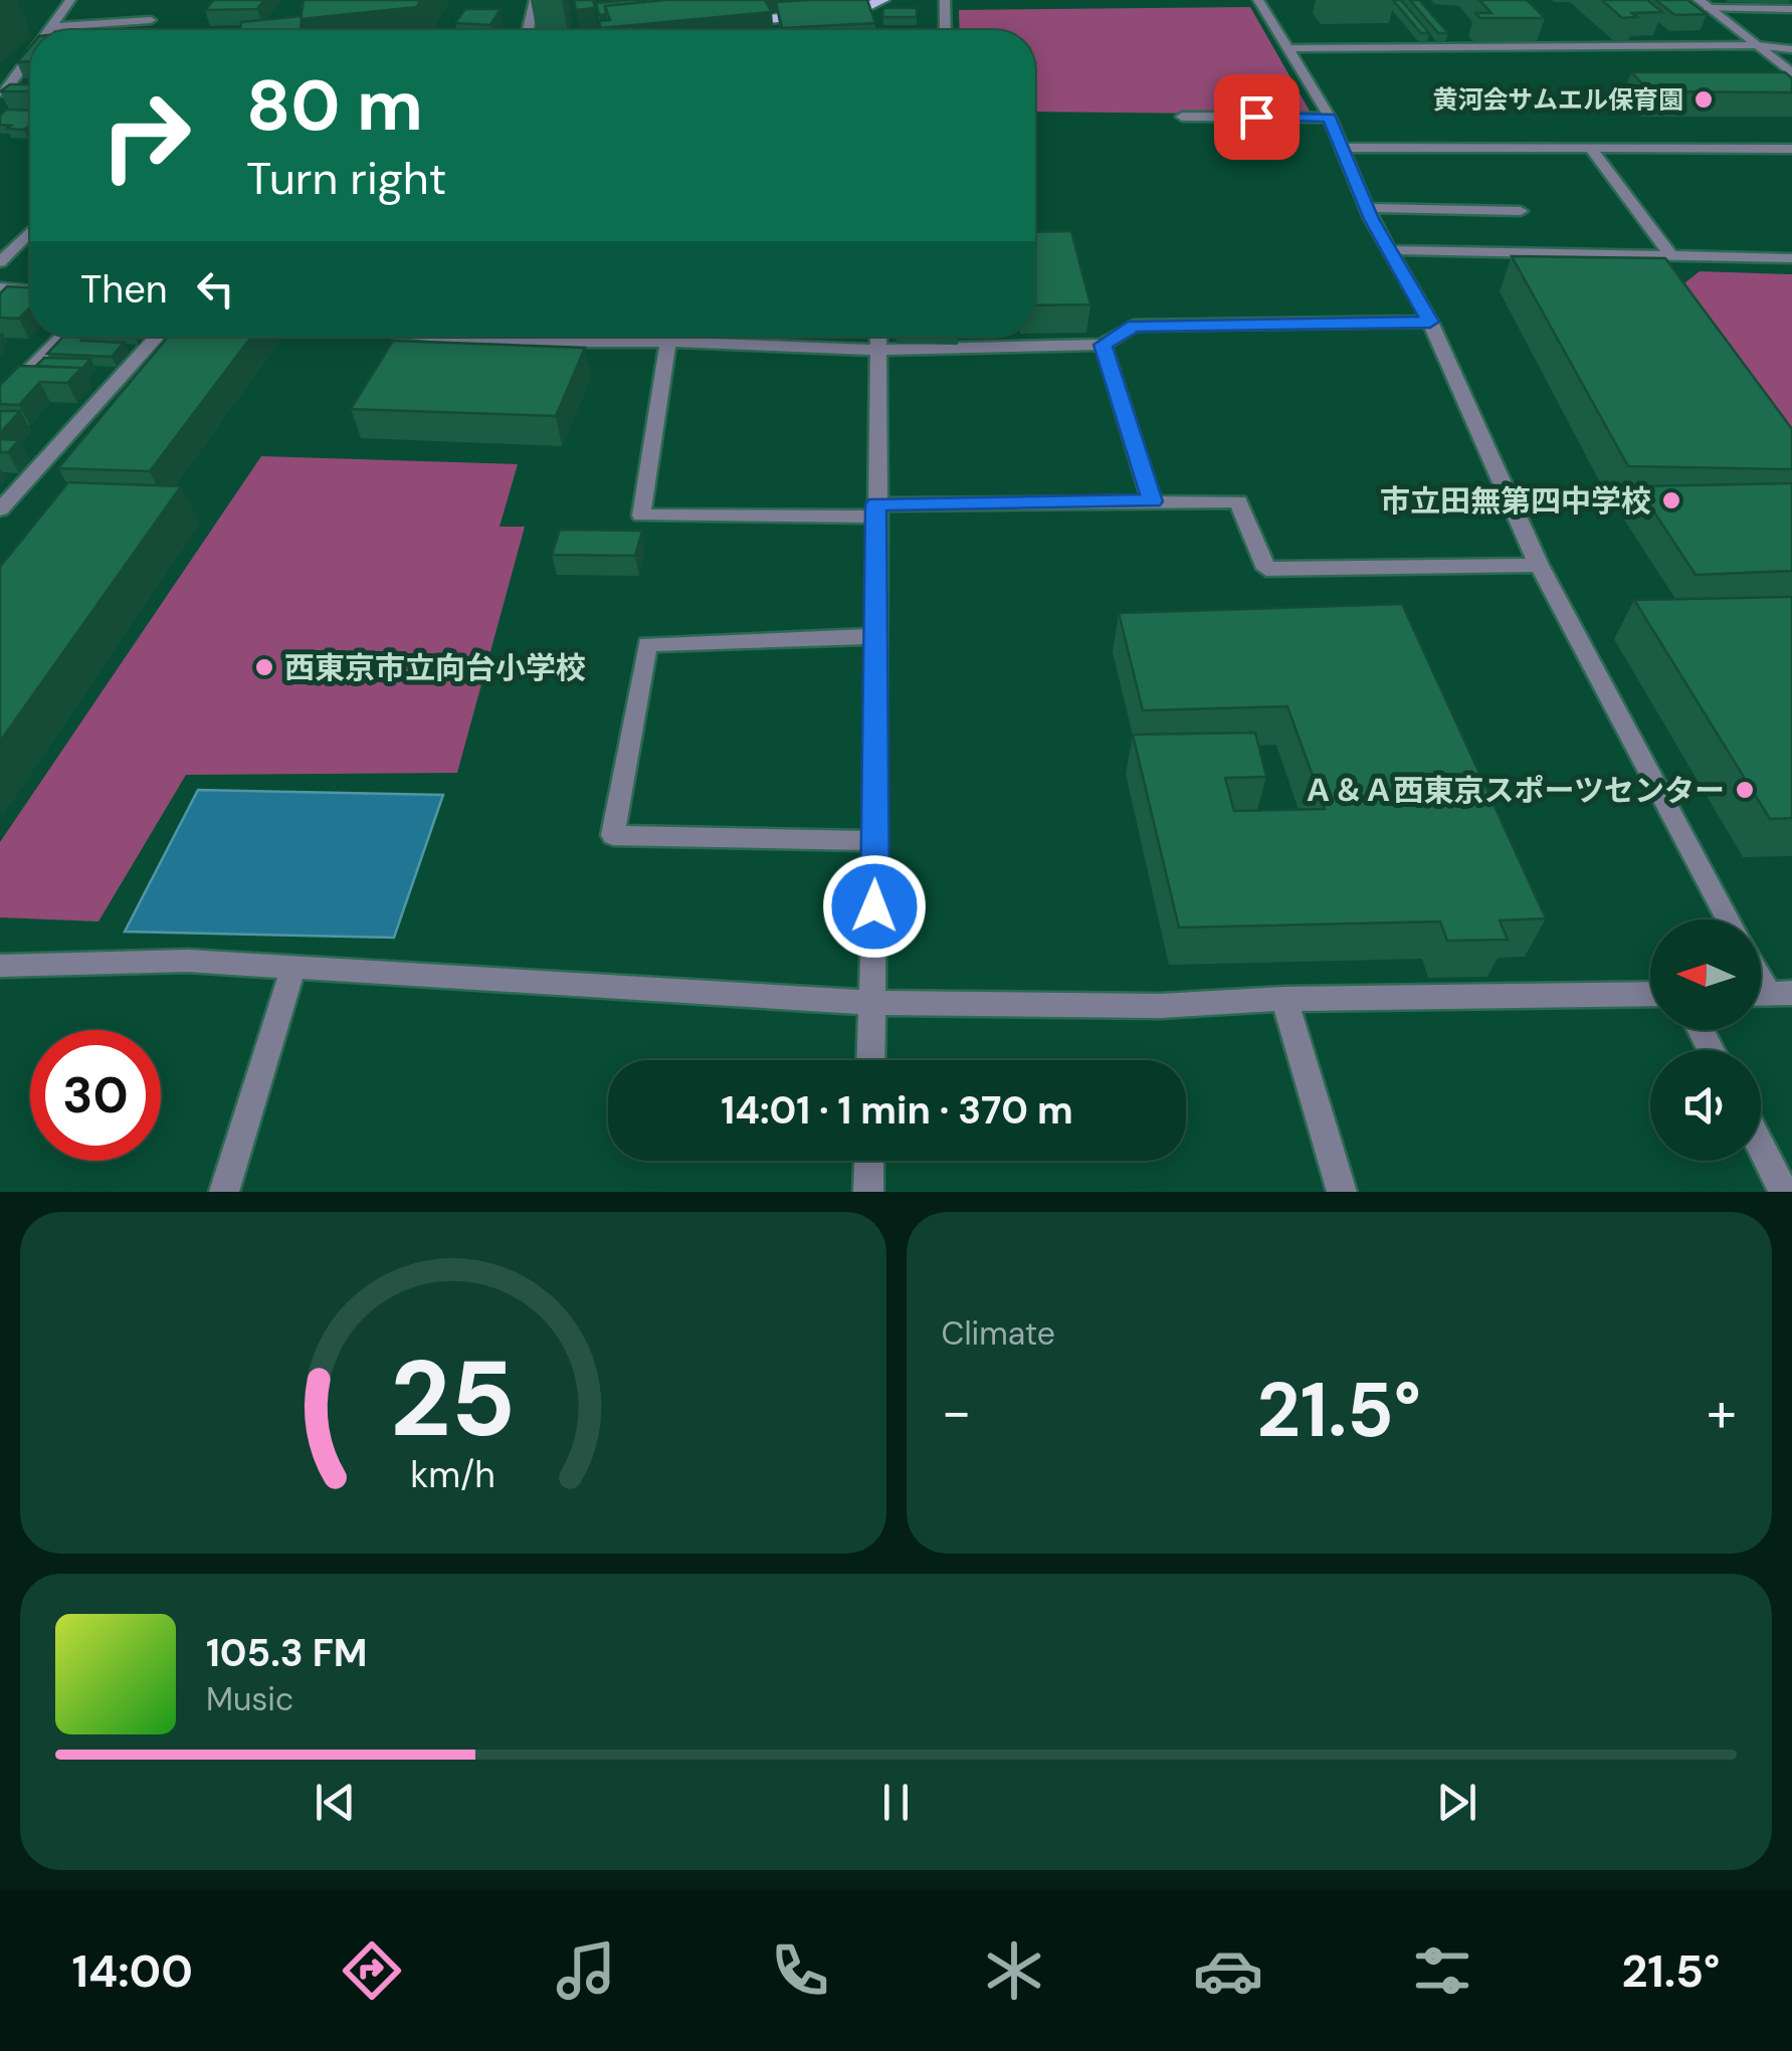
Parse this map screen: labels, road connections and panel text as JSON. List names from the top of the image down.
{
  "places": [
    "黄河会サムエル保育園",
    "市立田無第四中学校",
    "西東京市立向台小学校",
    "Ａ＆Ａ西東京スポーツセンター"
  ],
  "north": "left",
  "page": {
    "turn": ["80 m", "Turn right"],
    "then": "Then",
    "limit": "30",
    "trip": "14:01 · 1 min · 370 m",
    "tile": "Climate",
    "heat": ["−", "21.5°", "+"],
    "song": ["105.3 FM", "Music"],
    "tabs": ["14:00", "21.5°"],
    "gauge": ["25", "km/h"]
  }
}
